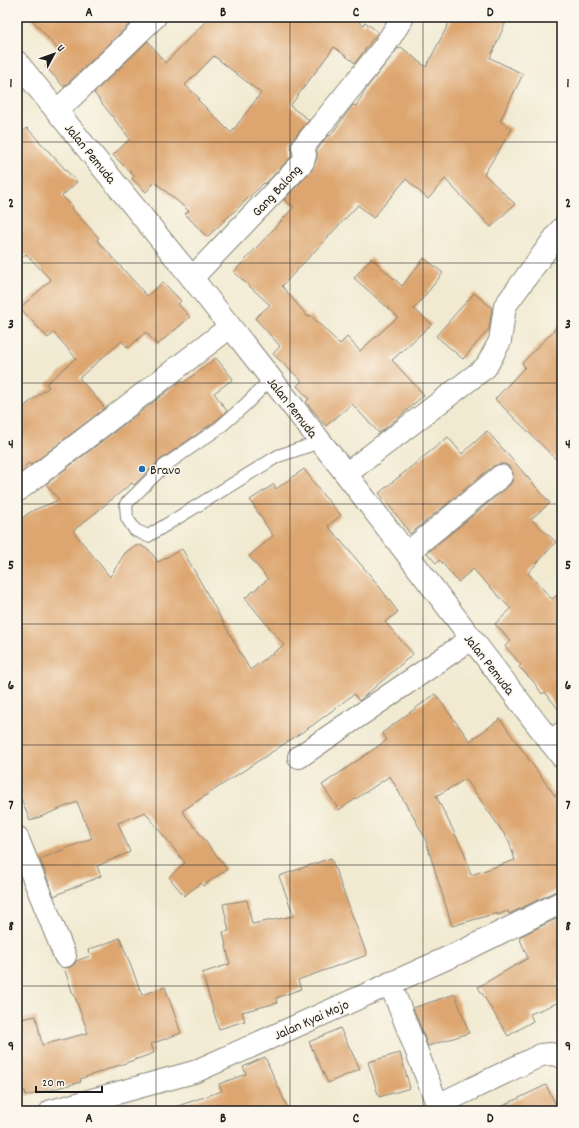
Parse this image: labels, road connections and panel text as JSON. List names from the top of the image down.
{
  "streets": {
    "street": ["Jalan Pemuda", "Gang Balong", "Jalan Kyai Mojo"]
  },
  "crossings": [
    ["Jalan Pemuda", "Gang Balong"]
  ],
  "places": ["Bravo"],
  "scale_bar": "20 m",
  "north": "top right",
  "grid": {
    "columns": [
      "A",
      "B",
      "C",
      "D"
    ],
    "rows": [
      "1",
      "2",
      "3",
      "4",
      "5",
      "6",
      "7",
      "8",
      "9"
    ]
  }
}
